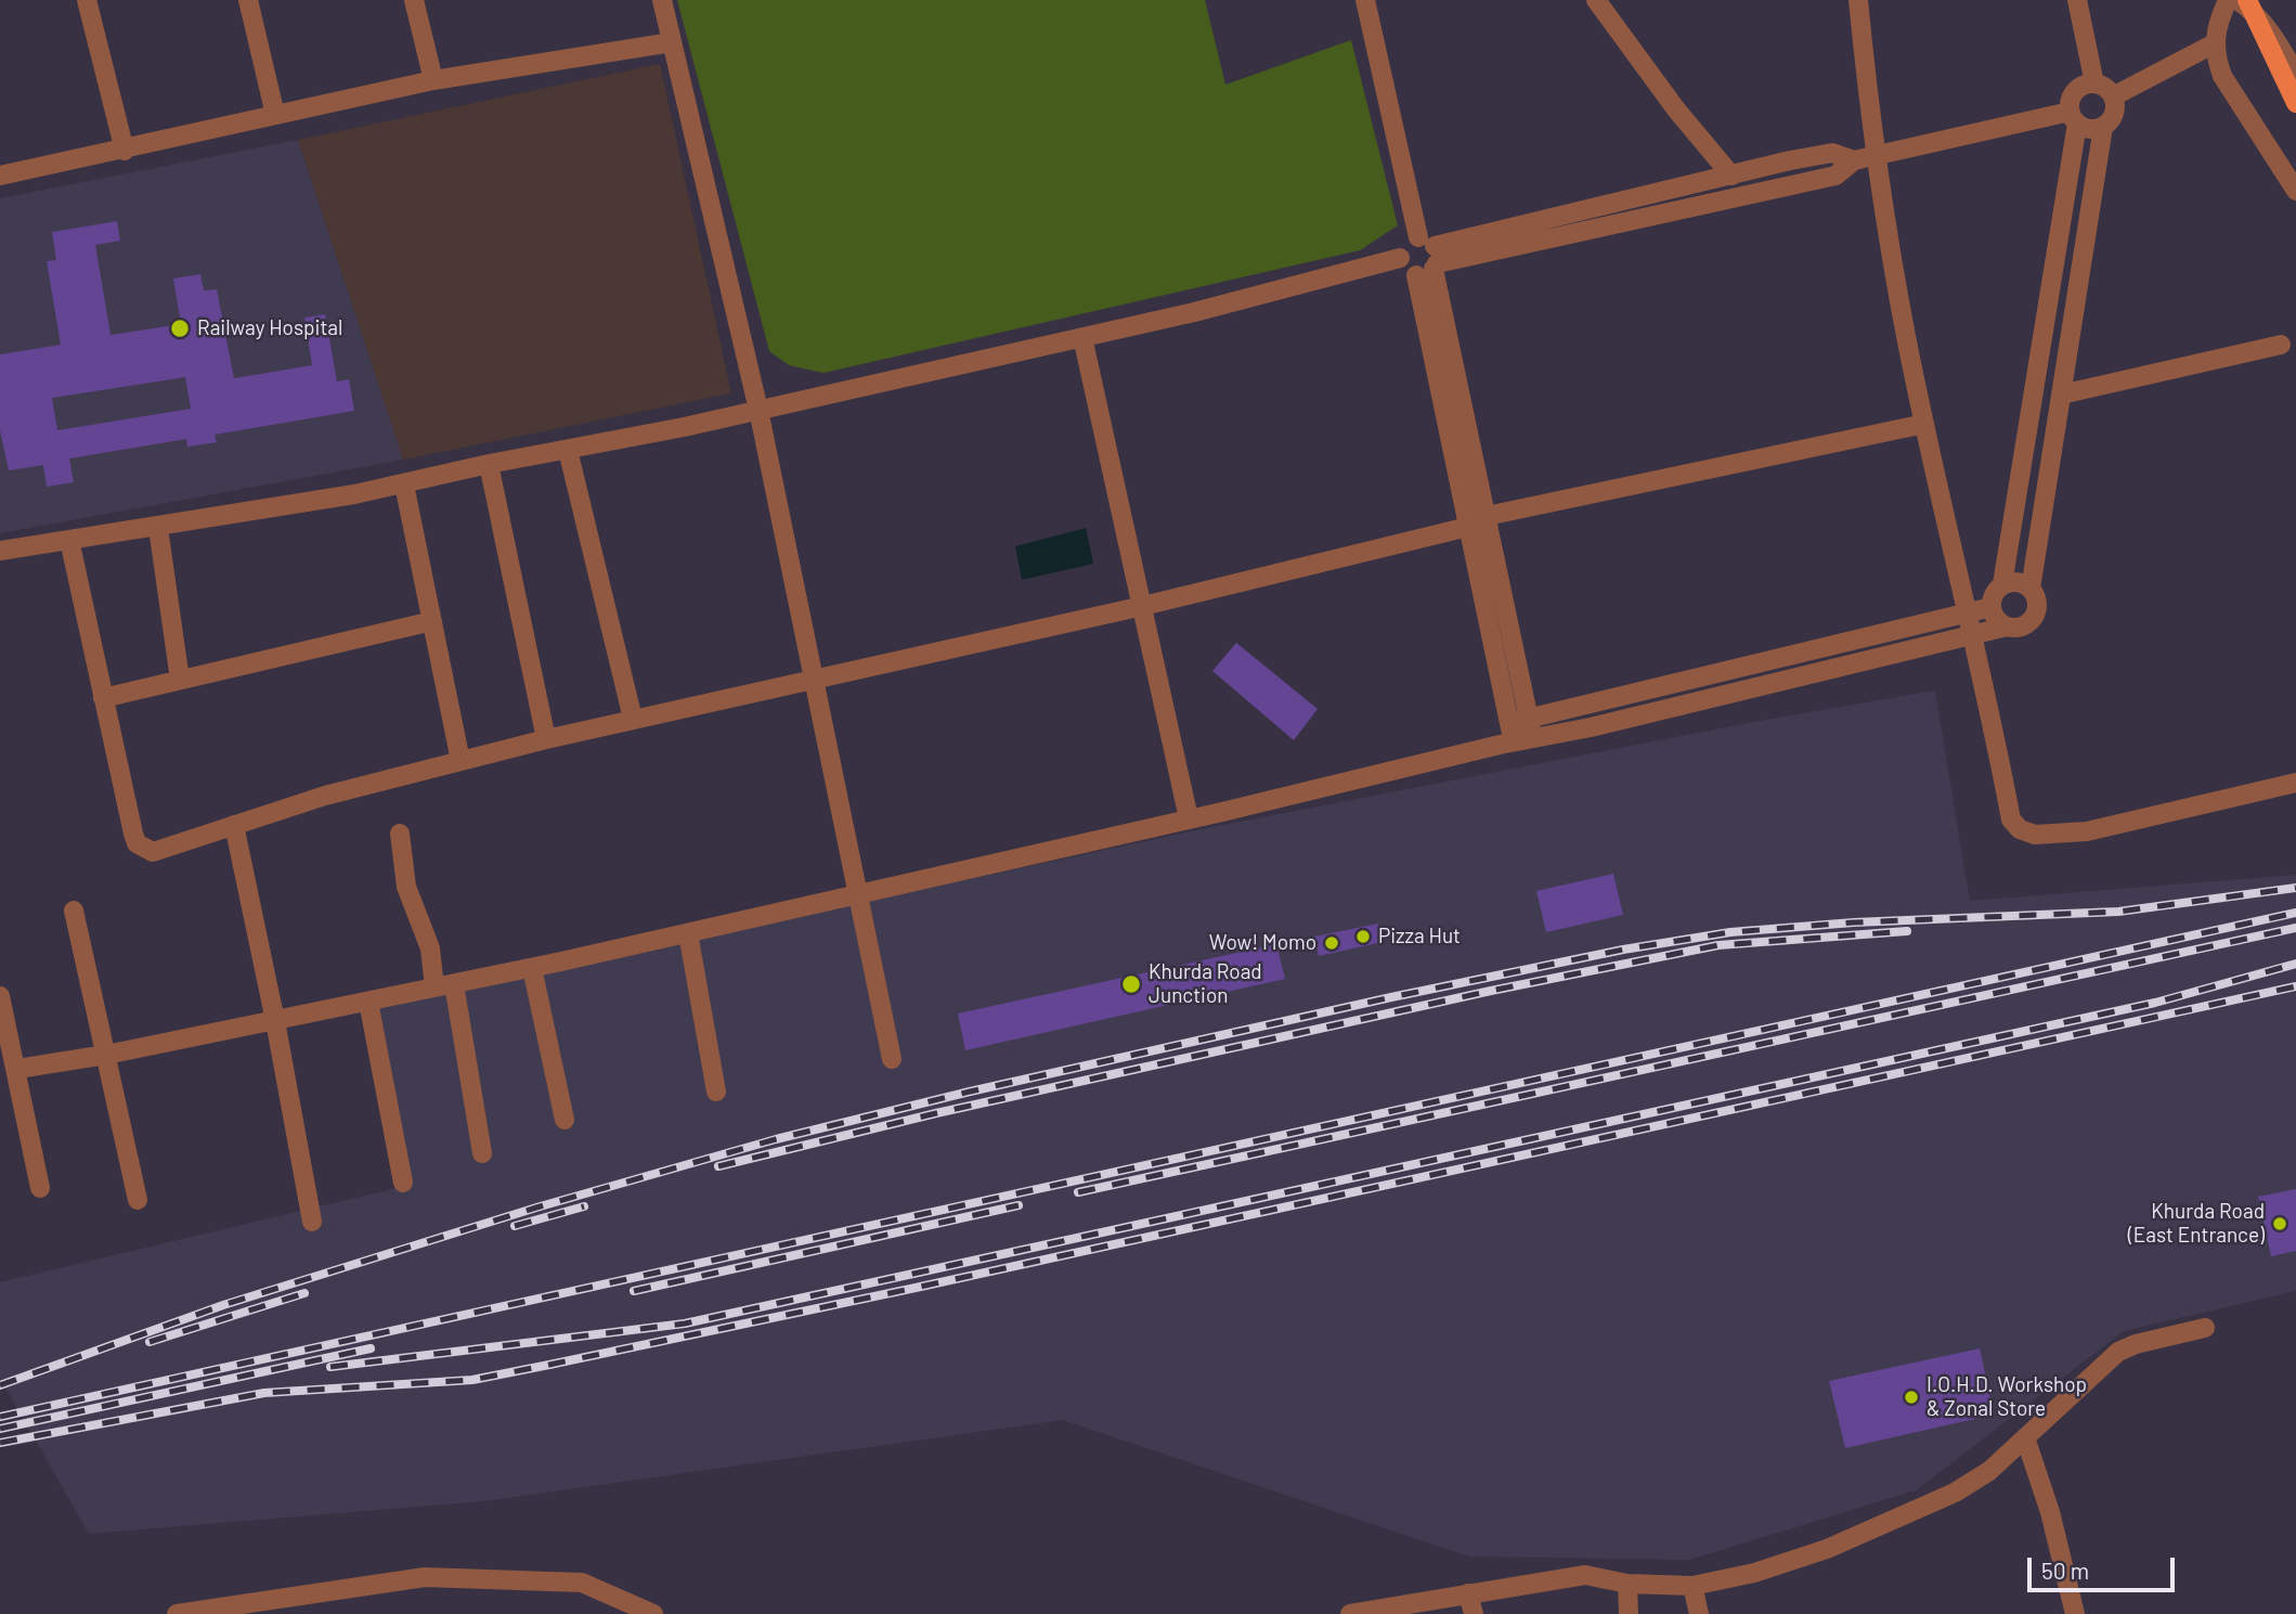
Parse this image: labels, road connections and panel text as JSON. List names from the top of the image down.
{
  "places": [
    "Railway Hospital",
    "Pizza Hut",
    "Wow! Momo",
    "Khurda Road Junction",
    "Khurda Road (East Entrance)",
    "I.O.H.D. Workshop & Zonal Store"
  ],
  "scale_bar": "50 m"
}
